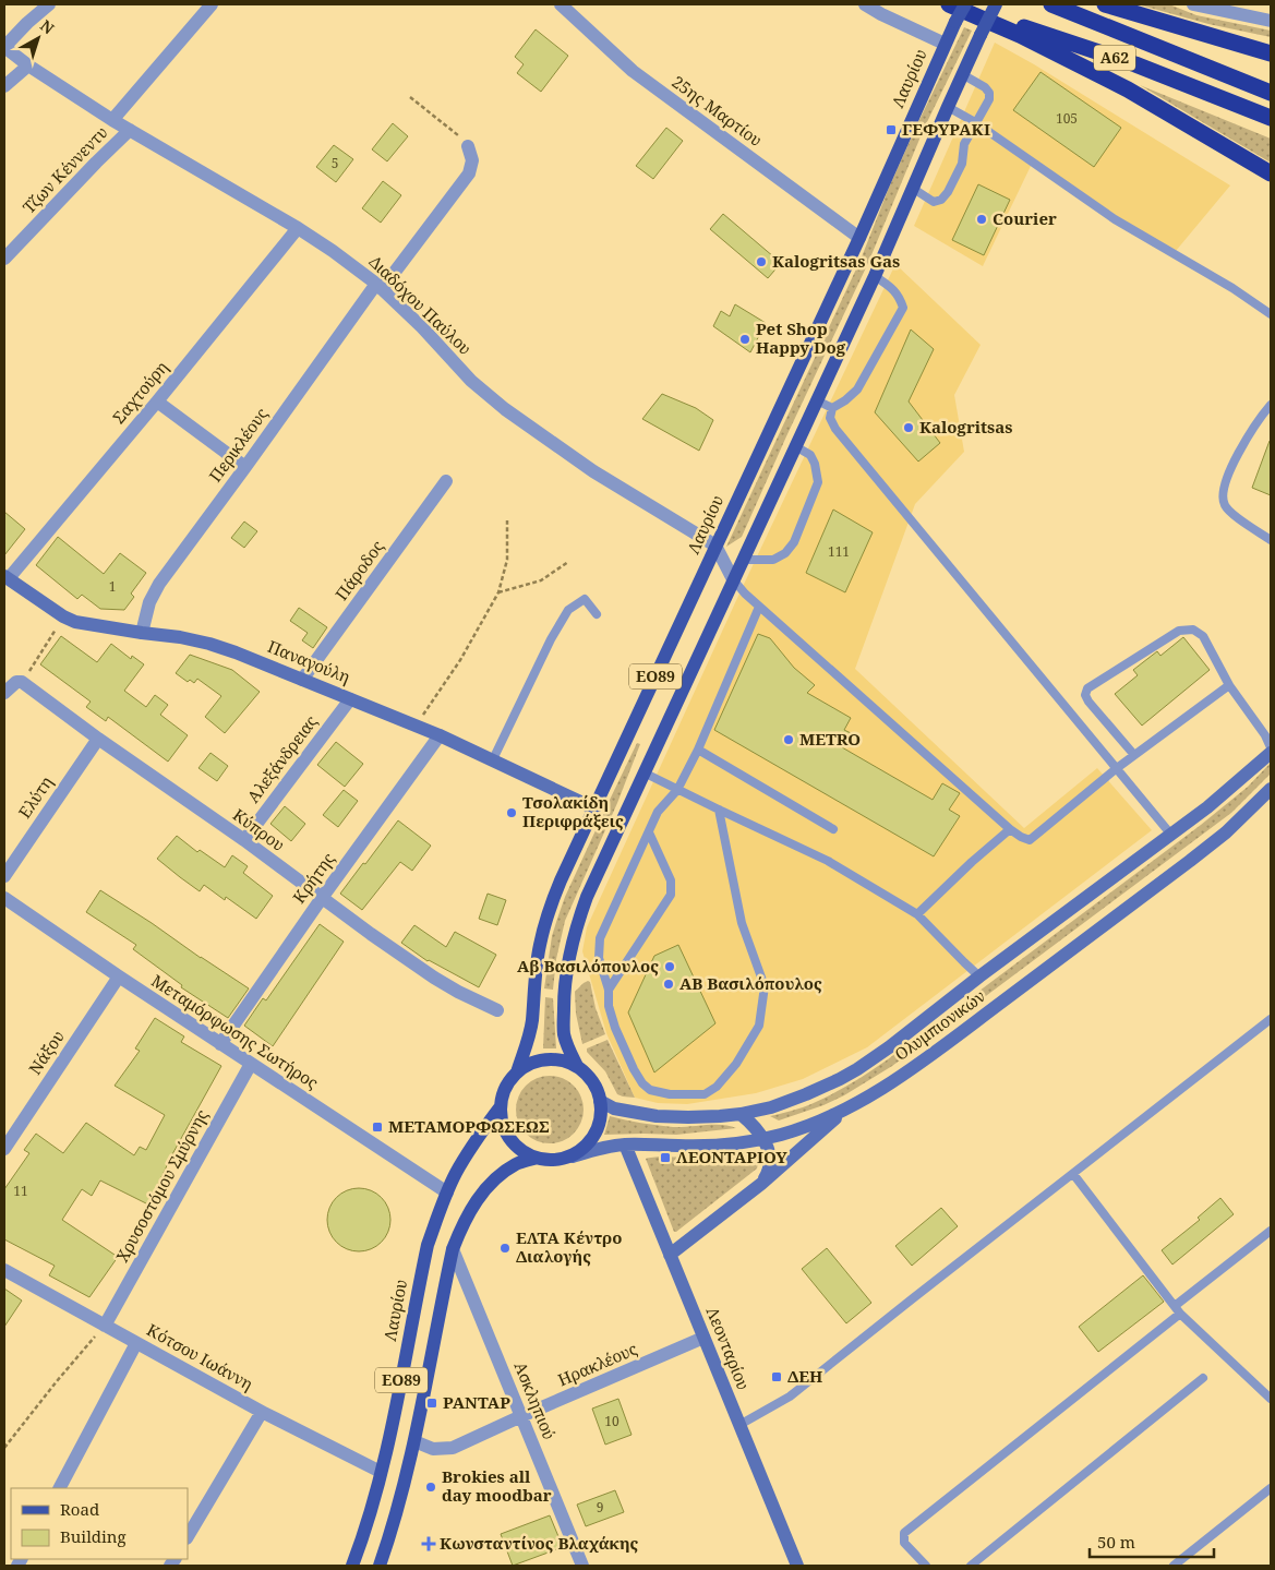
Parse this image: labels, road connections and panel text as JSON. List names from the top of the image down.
{
  "streets": {
    "highway": ["Α62"],
    "main road": [
      "Λαυρίου",
      "Παναγούλη",
      "ΕΟ89",
      "Ολυμπιονικών",
      "Λεονταρίου"
    ],
    "street": [
      "25ης Μαρτίου",
      "Τζων Κέννεντυ",
      "Διαδόχου Παύλου",
      "Σαχτούρη",
      "Περικλέους",
      "Πάροδος",
      "Αλεξάνδρειας",
      "Ελύτη",
      "Κύπρου",
      "Κρήτης",
      "Μεταμόρφωσης Σωτήρος",
      "Νάξου",
      "Χρυσοστόμου Σμύρνης",
      "Κότσου Ιωάννη",
      "Ηρακλέους",
      "Ασκληπιού"
    ]
  },
  "crossings": [
    ["Λαυρίου", "25ης Μαρτίου"],
    ["Λαυρίου", "Διαδόχου Παύλου"],
    ["Λαυρίου", "Παναγούλη"],
    ["Λαυρίου", "ΕΟ89"],
    ["Λαυρίου", "Ολυμπιονικών"],
    ["Λαυρίου", "Μεταμόρφωσης Σωτήρος"],
    ["Λαυρίου", "Κότσου Ιωάννη"],
    ["Τζων Κέννεντυ", "Διαδόχου Παύλου"],
    ["Διαδόχου Παύλου", "Σαχτούρη"],
    ["Διαδόχου Παύλου", "Περικλέους"],
    ["Σαχτούρη", "Παναγούλη"],
    ["Περικλέους", "Παναγούλη"],
    ["Πάροδος", "Παναγούλη"],
    ["Παναγούλη", "Αλεξάνδρειας"],
    ["Παναγούλη", "Κρήτης"],
    ["ΕΟ89", "Ολυμπιονικών"],
    ["ΕΟ89", "Ηρακλέους"],
    ["ΕΟ89", "Ασκληπιού"],
    ["Αλεξάνδρειας", "Κύπρου"],
    ["Ελύτη", "Κύπρου"],
    ["Κύπρου", "Κρήτης"],
    ["Κρήτης", "Μεταμόρφωσης Σωτήρος"],
    ["Ολυμπιονικών", "Λεονταρίου"],
    ["Μεταμόρφωσης Σωτήρος", "Νάξου"],
    ["Μεταμόρφωσης Σωτήρος", "Χρυσοστόμου Σμύρνης"],
    ["Χρυσοστόμου Σμύρνης", "Κότσου Ιωάννη"],
    ["Λεονταρίου", "Ηρακλέους"],
    ["Ηρακλέους", "Ασκληπιού"]
  ],
  "places": {
    "transit": [
      "ΓΕΦΥΡΑΚΙ",
      "ΜΕΤΑΜΟΡΦΩΣΕΩΣ",
      "ΛΕΟΝΤΑΡΙΟΥ",
      "ΔΕΗ",
      "ΡΑΝΤΑΡ"
    ],
    "other": [
      "Courier",
      "Kalogritsas Gas",
      "Pet Shop Happy Dog",
      "Kalogritsas",
      "METRO",
      "Τσολακίδη Περιφράξεις",
      "Αβ Βασιλόπουλος",
      "ΑΒ Βασιλόπουλος",
      "ΕΛΤΑ Κέντρο Διαλογής",
      "Brokies all day moodbar"
    ],
    "health": ["Κωνσταντίνος Βλαχάκης"]
  },
  "house_numbers": [
    "105",
    "5",
    "111",
    "1",
    "11",
    "10",
    "9"
  ],
  "legend": ["Road", "Building"],
  "scale_bar": "50 m",
  "north": "top right"
}
